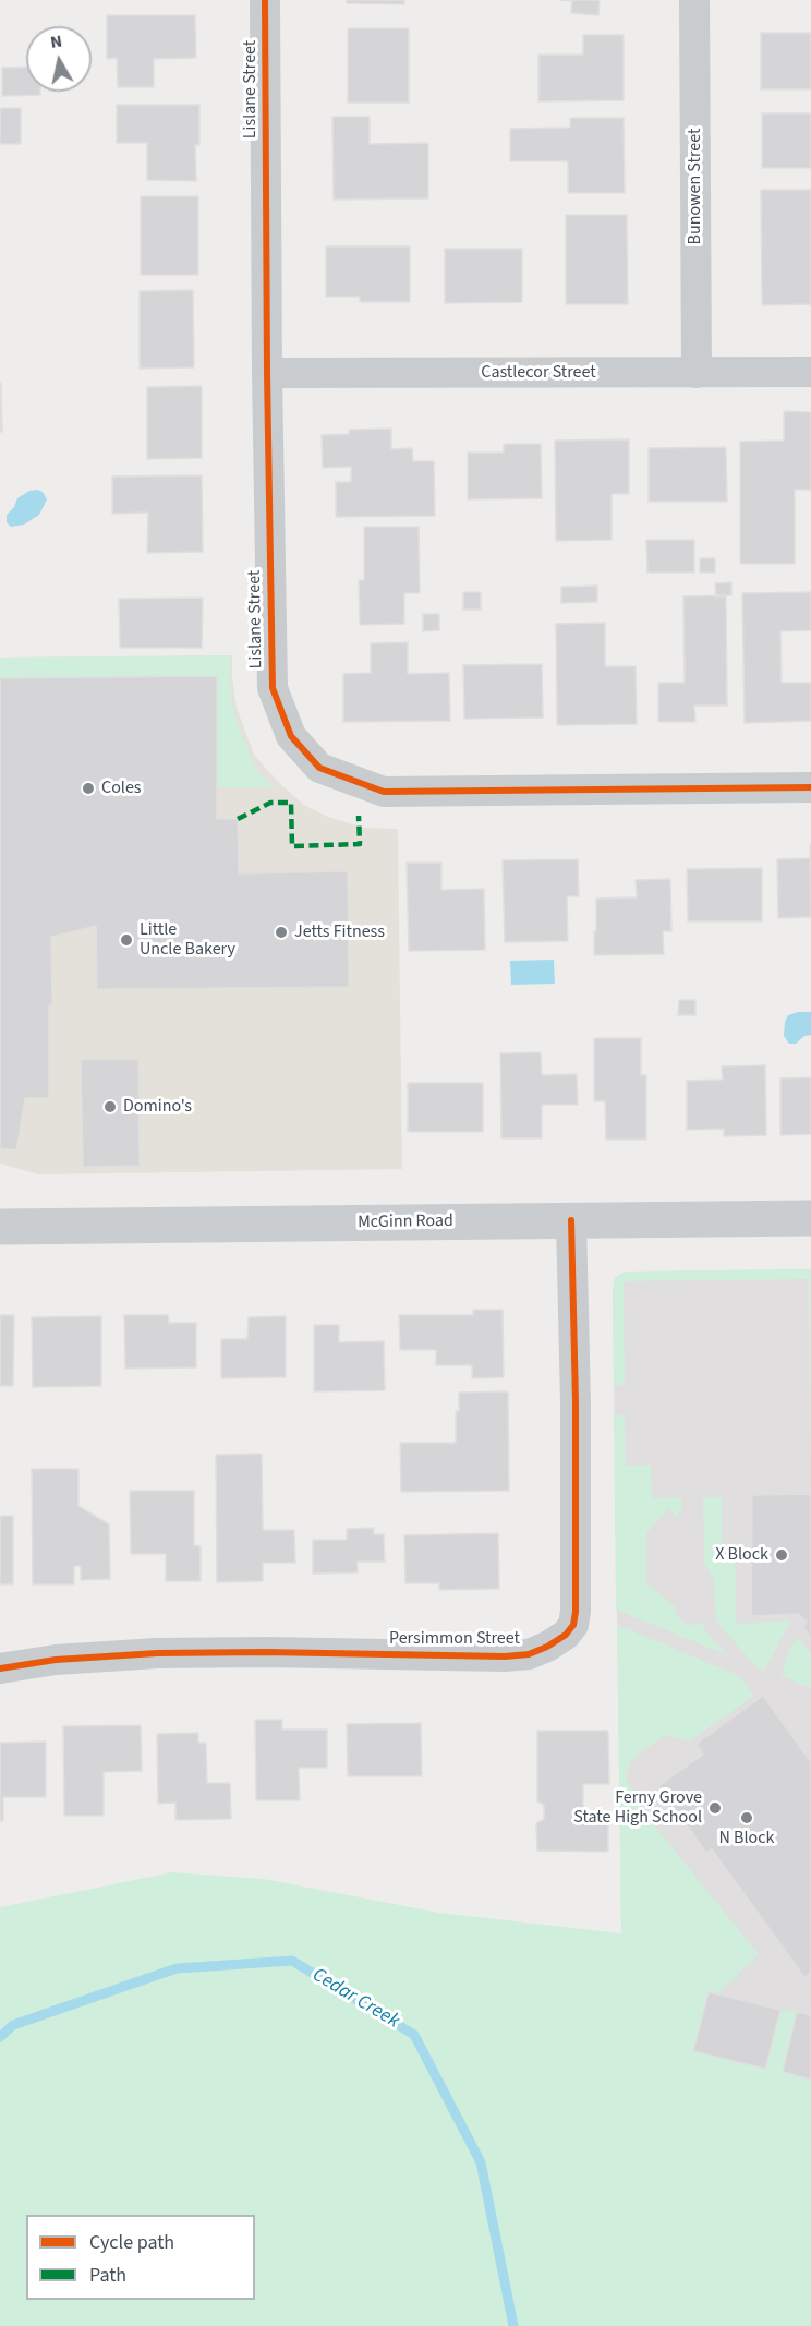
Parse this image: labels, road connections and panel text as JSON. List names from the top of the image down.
{
  "streets": {
    "street": [
      "Lislane Street",
      "Bunowen Street",
      "Castlecor Street",
      "McGinn Road",
      "Persimmon Street"
    ]
  },
  "crossings": [
    ["Lislane Street", "Castlecor Street"],
    ["Bunowen Street", "Castlecor Street"],
    ["McGinn Road", "Persimmon Street"]
  ],
  "water": ["Cedar Creek"],
  "places": [
    "Coles",
    "Jetts Fitness",
    "Little Uncle Bakery",
    "Domino's",
    "X Block",
    "Ferny Grove State High School",
    "N Block"
  ],
  "legend": ["Cycle path", "Path"],
  "north": "top"
}
